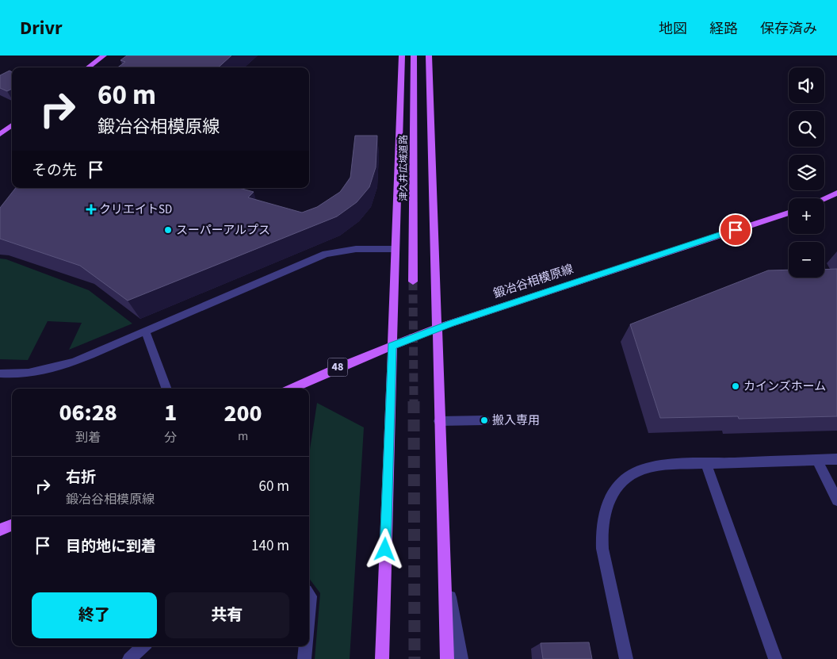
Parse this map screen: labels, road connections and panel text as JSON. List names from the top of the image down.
{
  "streets": {
    "main road": ["津久井広域道路", "鍛冶谷相模原線", "48"]
  },
  "places": {
    "health": ["クリエイトSD"],
    "other": ["スーパーアルプス", "カインズホーム", "搬入専用"]
  },
  "page": {
    "header": "Drivr",
    "nav": ["地図", "経路", "保存済み"],
    "map_buttons": ["+", "−"],
    "turn": ["60 m", "鍛冶谷相模原線"],
    "then": "その先",
    "eta": [
      "06:28",
      "到着",
      "1",
      "分",
      "200",
      "m"
    ],
    "list": [
      {
        "name": "右折",
        "note": "鍛冶谷相模原線",
        "value": "60 m"
      },
      {
        "name": "目的地に到着",
        "value": "140 m"
      }
    ],
    "buttons": ["終了", "共有"]
  }
}
